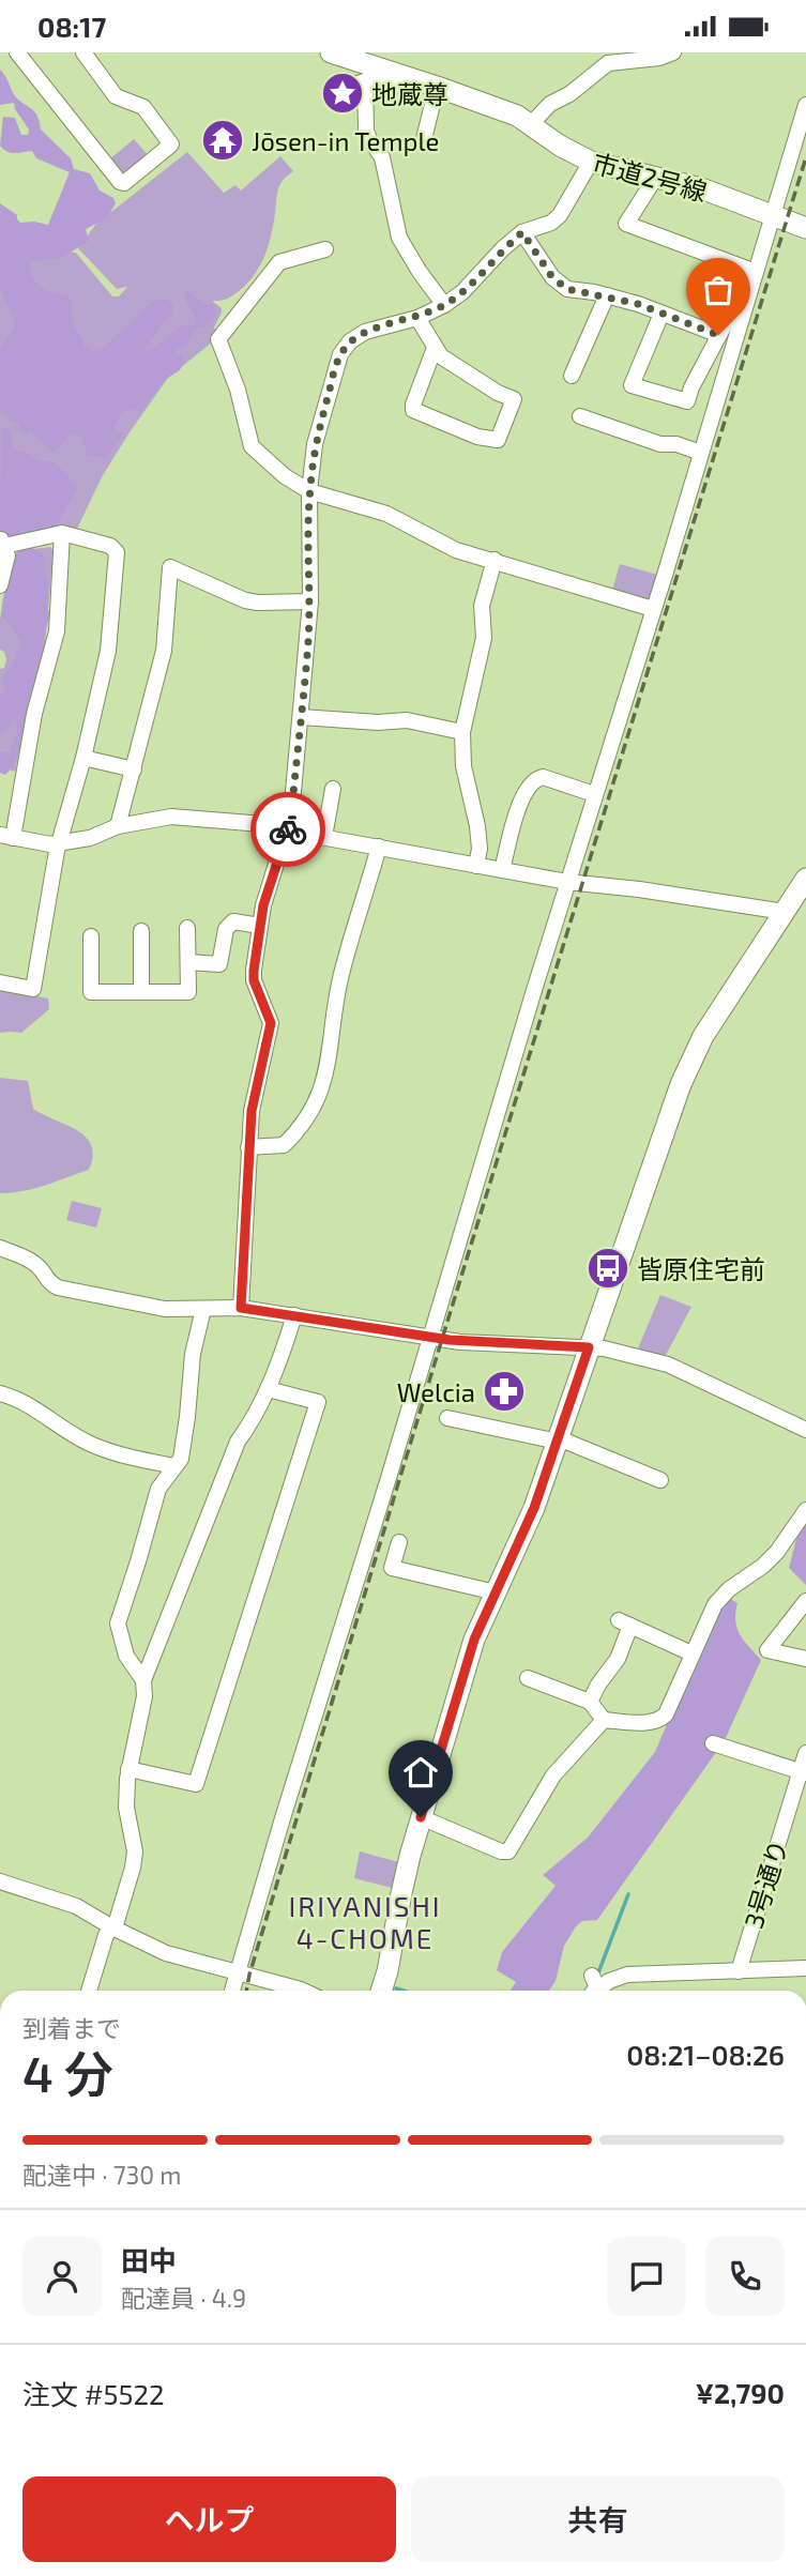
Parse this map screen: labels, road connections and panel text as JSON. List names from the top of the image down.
{
  "streets": {
    "main road": ["市道2号線"],
    "street": ["3号通り"]
  },
  "districts": ["IRIYANISHI 4-CHOME"],
  "places": {
    "place": ["地蔵尊"],
    "temple": ["Jōsen-in Temple"],
    "bus stop": ["皆原住宅前"],
    "pharmacy": ["Welcia"]
  },
  "page": {
    "status": "08:17",
    "heading": ["4 分", "到着まで", "08:21–08:26"],
    "panel": [
      "田中",
      "配達員 · 4.9",
      "注文 #5522",
      "¥2,790"
    ],
    "bar": "配達中 · 730 m",
    "buttons": ["ヘルプ", "共有"]
  }
}
